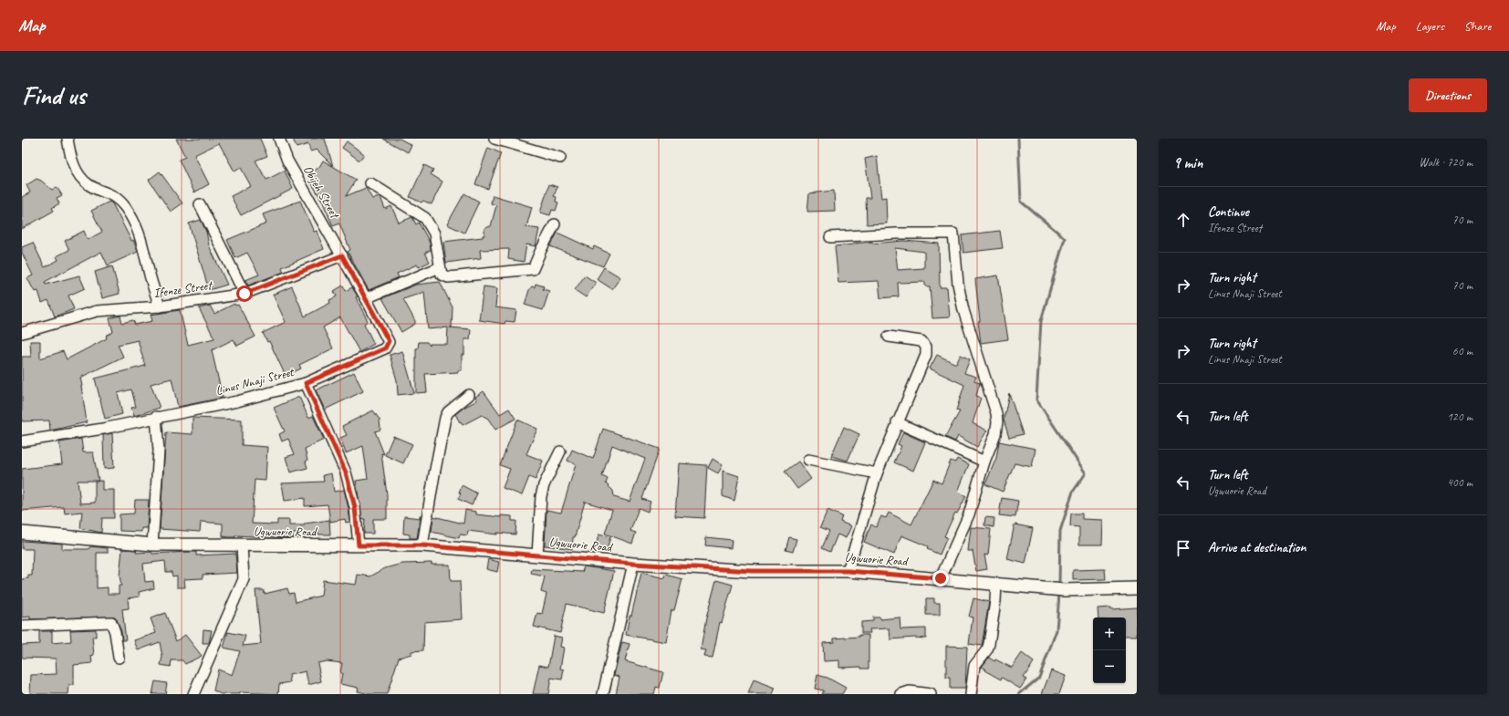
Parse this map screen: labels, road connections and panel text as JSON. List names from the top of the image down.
{
  "streets": {
    "street": [
      "Obijeh Street",
      "Ifenze Street",
      "Linus Nnaji Street",
      "Ugwuorie Road"
    ]
  },
  "crossings": [
    ["Obijeh Street", "Ifenze Street"],
    ["Obijeh Street", "Linus Nnaji Street"],
    ["Ifenze Street", "Linus Nnaji Street"]
  ],
  "page": {
    "header": "Map",
    "nav": ["Map", "Layers", "Share"],
    "buttons": "Directions",
    "title": "Find us",
    "heading": ["9 min", "Walk · 720 m"],
    "list": [
      ["Continue", "Ifenze Street", "70 m"],
      ["Turn right", "Linus Nnaji Street", "70 m"],
      ["Turn right", "Linus Nnaji Street", "60 m"],
      ["Turn left", "120 m"],
      ["Turn left", "Ugwuorie Road", "400 m"],
      "Arrive at destination"
    ],
    "map_buttons": ["+", "−"]
  }
}
